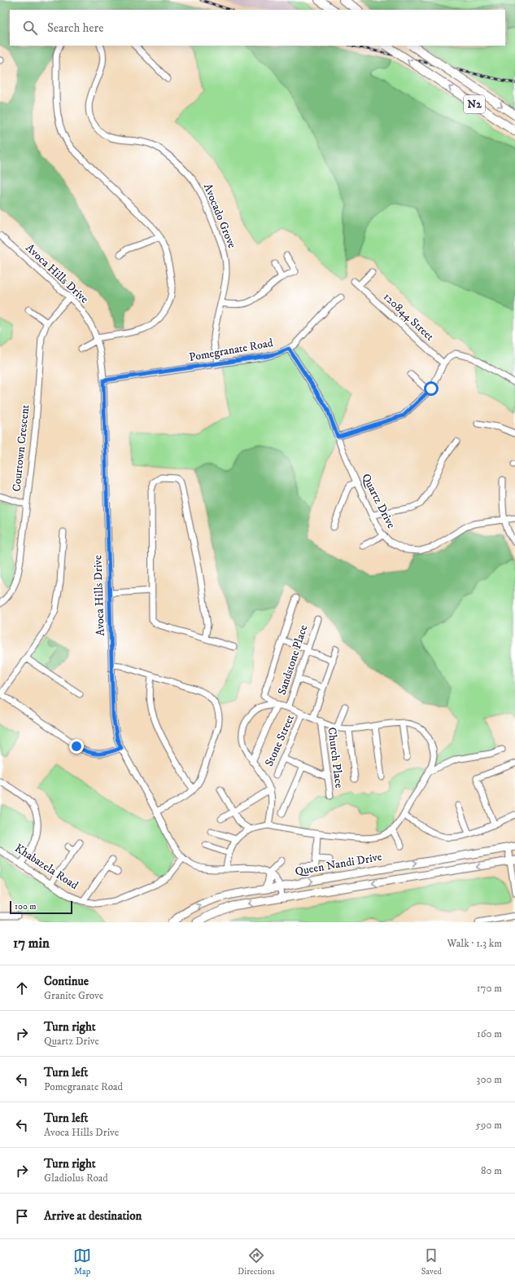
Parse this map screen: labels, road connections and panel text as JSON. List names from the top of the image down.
{
  "streets": {
    "highway": ["N2"],
    "main road": ["Queen Nandi Drive"],
    "street": [
      "Avocado Grove",
      "Avoca Hills Drive",
      "120844 Street",
      "Pomegranate Road",
      "Courtown Crescent",
      "Quartz Drive",
      "Sandstone Place",
      "Stone Street",
      "Church Place",
      "Khabazela Road"
    ]
  },
  "crossings": [
    ["Avocado Grove", "Pomegranate Road"],
    ["Avoca Hills Drive", "Pomegranate Road"],
    ["Avoca Hills Drive", "Courtown Crescent"],
    ["Avoca Hills Drive", "Khabazela Road"],
    ["Pomegranate Road", "Quartz Drive"]
  ],
  "scale_bar": "100 m",
  "page": {
    "search": "Search here",
    "scale": "100 m",
    "heading": ["17 min", "Walk · 1.3 km"],
    "list": [
      ["Continue", "Granite Grove", "170 m"],
      ["Turn right", "Quartz Drive", "160 m"],
      ["Turn left", "Pomegranate Road", "300 m"],
      ["Turn left", "Avoca Hills Drive", "590 m"],
      ["Turn right", "Gladiolus Road", "80 m"],
      "Arrive at destination"
    ],
    "nav": ["Map", "Directions", "Saved"]
  }
}
